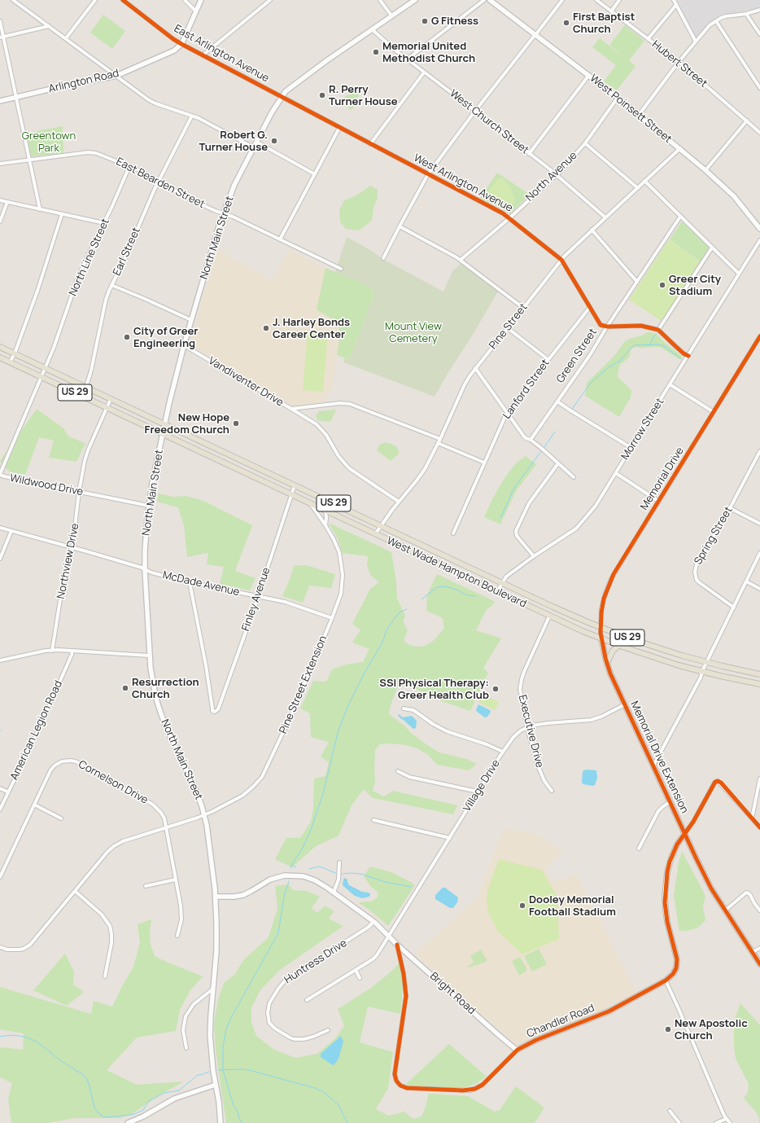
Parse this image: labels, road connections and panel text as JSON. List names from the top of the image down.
{
  "streets": {
    "main road": [
      "Arlington Road",
      "West Poinsett Street",
      "North Main Street",
      "US 29",
      "West Wade Hampton Boulevard",
      "Memorial Drive Extension",
      "Bright Road",
      "Chandler Road"
    ],
    "street": [
      "East Arlington Avenue",
      "Hubert Street",
      "West Church Street",
      "North Avenue",
      "East Bearden Street",
      "West Arlington Avenue",
      "Earl Street",
      "North Line Street",
      "Pine Street",
      "Green Street",
      "Vandiventer Drive",
      "Lanford Street",
      "Morrow Street",
      "Memorial Drive",
      "Wildwood Drive",
      "Spring Street",
      "Northview Drive",
      "McDade Avenue",
      "Finley Avenue",
      "Pine Street Extension",
      "American Legion Road",
      "Executive Drive",
      "Cornelson Drive",
      "Village Drive",
      "Huntress Drive"
    ]
  },
  "crossings": [
    ["East Arlington Avenue", "Arlington Road"],
    ["East Arlington Avenue", "West Arlington Avenue"],
    ["East Arlington Avenue", "North Main Street"],
    ["West Poinsett Street", "North Avenue"],
    ["West Poinsett Street", "Pine Street"],
    ["West Church Street", "North Avenue"],
    ["West Church Street", "North Main Street"],
    ["West Church Street", "Pine Street"],
    ["North Avenue", "West Arlington Avenue"],
    ["East Bearden Street", "North Main Street"],
    ["East Bearden Street", "Earl Street"],
    ["East Bearden Street", "North Line Street"],
    ["West Arlington Avenue", "North Main Street"],
    ["West Arlington Avenue", "Pine Street"],
    ["West Arlington Avenue", "Green Street"],
    ["West Arlington Avenue", "Lanford Street"],
    ["North Main Street", "Vandiventer Drive"],
    ["North Main Street", "US 29"],
    ["North Main Street", "Wildwood Drive"],
    ["North Main Street", "West Wade Hampton Boulevard"],
    ["North Main Street", "McDade Avenue"],
    ["North Main Street", "Pine Street Extension"],
    ["Earl Street", "US 29"],
    ["North Line Street", "US 29"],
    ["North Line Street", "Wildwood Drive"],
    ["Pine Street", "Vandiventer Drive"],
    ["Pine Street", "West Wade Hampton Boulevard"],
    ["US 29", "Wildwood Drive"],
    ["US 29", "Northview Drive"],
    ["US 29", "West Wade Hampton Boulevard"],
    ["Morrow Street", "West Wade Hampton Boulevard"],
    ["Memorial Drive", "West Wade Hampton Boulevard"],
    ["Memorial Drive", "Memorial Drive Extension"],
    ["Wildwood Drive", "Northview Drive"],
    ["Northview Drive", "McDade Avenue"],
    ["West Wade Hampton Boulevard", "Finley Avenue"],
    ["West Wade Hampton Boulevard", "Pine Street Extension"],
    ["West Wade Hampton Boulevard", "Executive Drive"],
    ["West Wade Hampton Boulevard", "Memorial Drive Extension"],
    ["McDade Avenue", "Finley Avenue"],
    ["McDade Avenue", "Pine Street Extension"],
    ["Executive Drive", "Village Drive"],
    ["Memorial Drive Extension", "Village Drive"],
    ["Memorial Drive Extension", "Chandler Road"],
    ["Village Drive", "Bright Road"],
    ["Bright Road", "Chandler Road"]
  ],
  "parks": ["Greentown Park", "Mount View Cemetery"],
  "places": [
    "G Fitness",
    "First Baptist Church",
    "Memorial United Methodist Church",
    "R. Perry Turner House",
    "Robert G. Turner House",
    "Greer City Stadium",
    "J. Harley Bonds Career Center",
    "City of Greer Engineering",
    "New Hope Freedom Church",
    "Resurrection Church",
    "SSI Physical Therapy: Greer Health Club",
    "Dooley Memorial Football Stadium",
    "New Apostolic Church"
  ]
}
